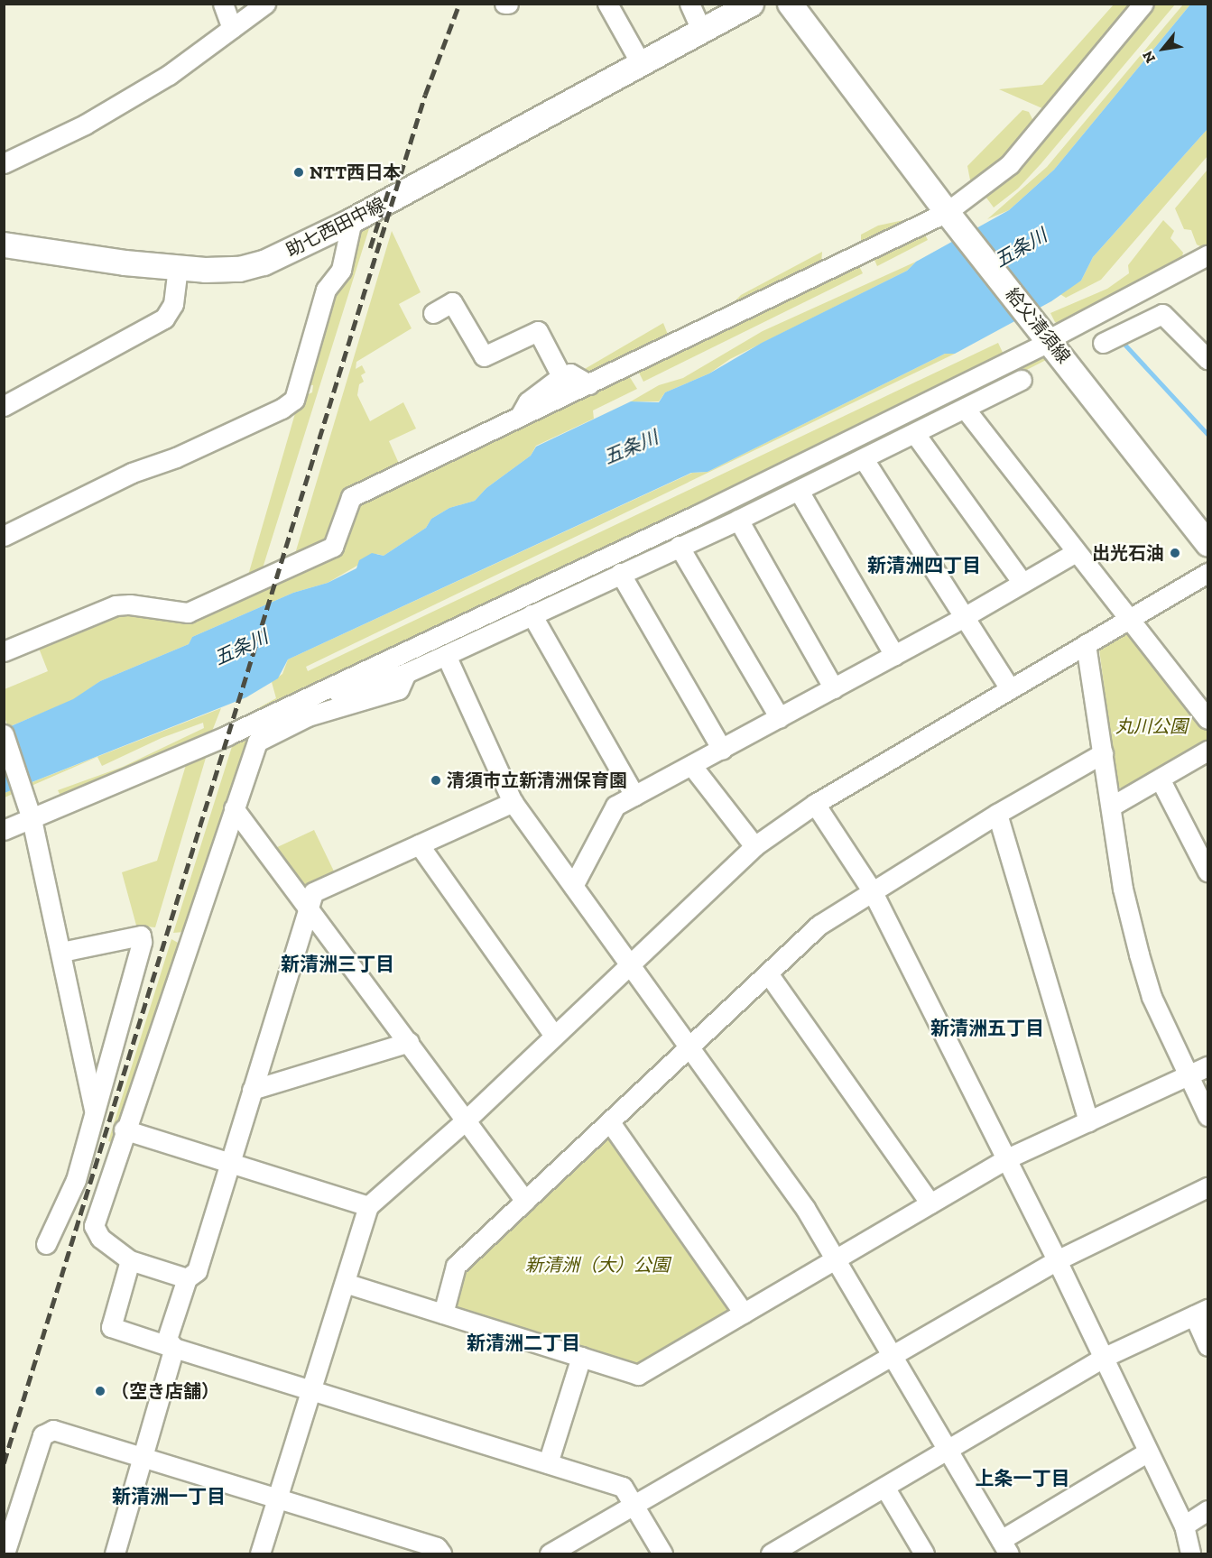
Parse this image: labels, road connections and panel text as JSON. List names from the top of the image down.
{
  "streets": {
    "main road": ["助七西田中線", "給父清須線"]
  },
  "districts": [
    "新清洲四丁目",
    "新清洲三丁目",
    "新清洲五丁目",
    "新清洲二丁目",
    "上条一丁目",
    "新清洲一丁目"
  ],
  "water": ["五条川"],
  "parks": ["丸川公園", "新清洲（大）公園"],
  "places": [
    "NTT西日本",
    "出光石油",
    "清須市立新清洲保育園",
    "（空き店舗）"
  ],
  "north": "bottom left"
}
